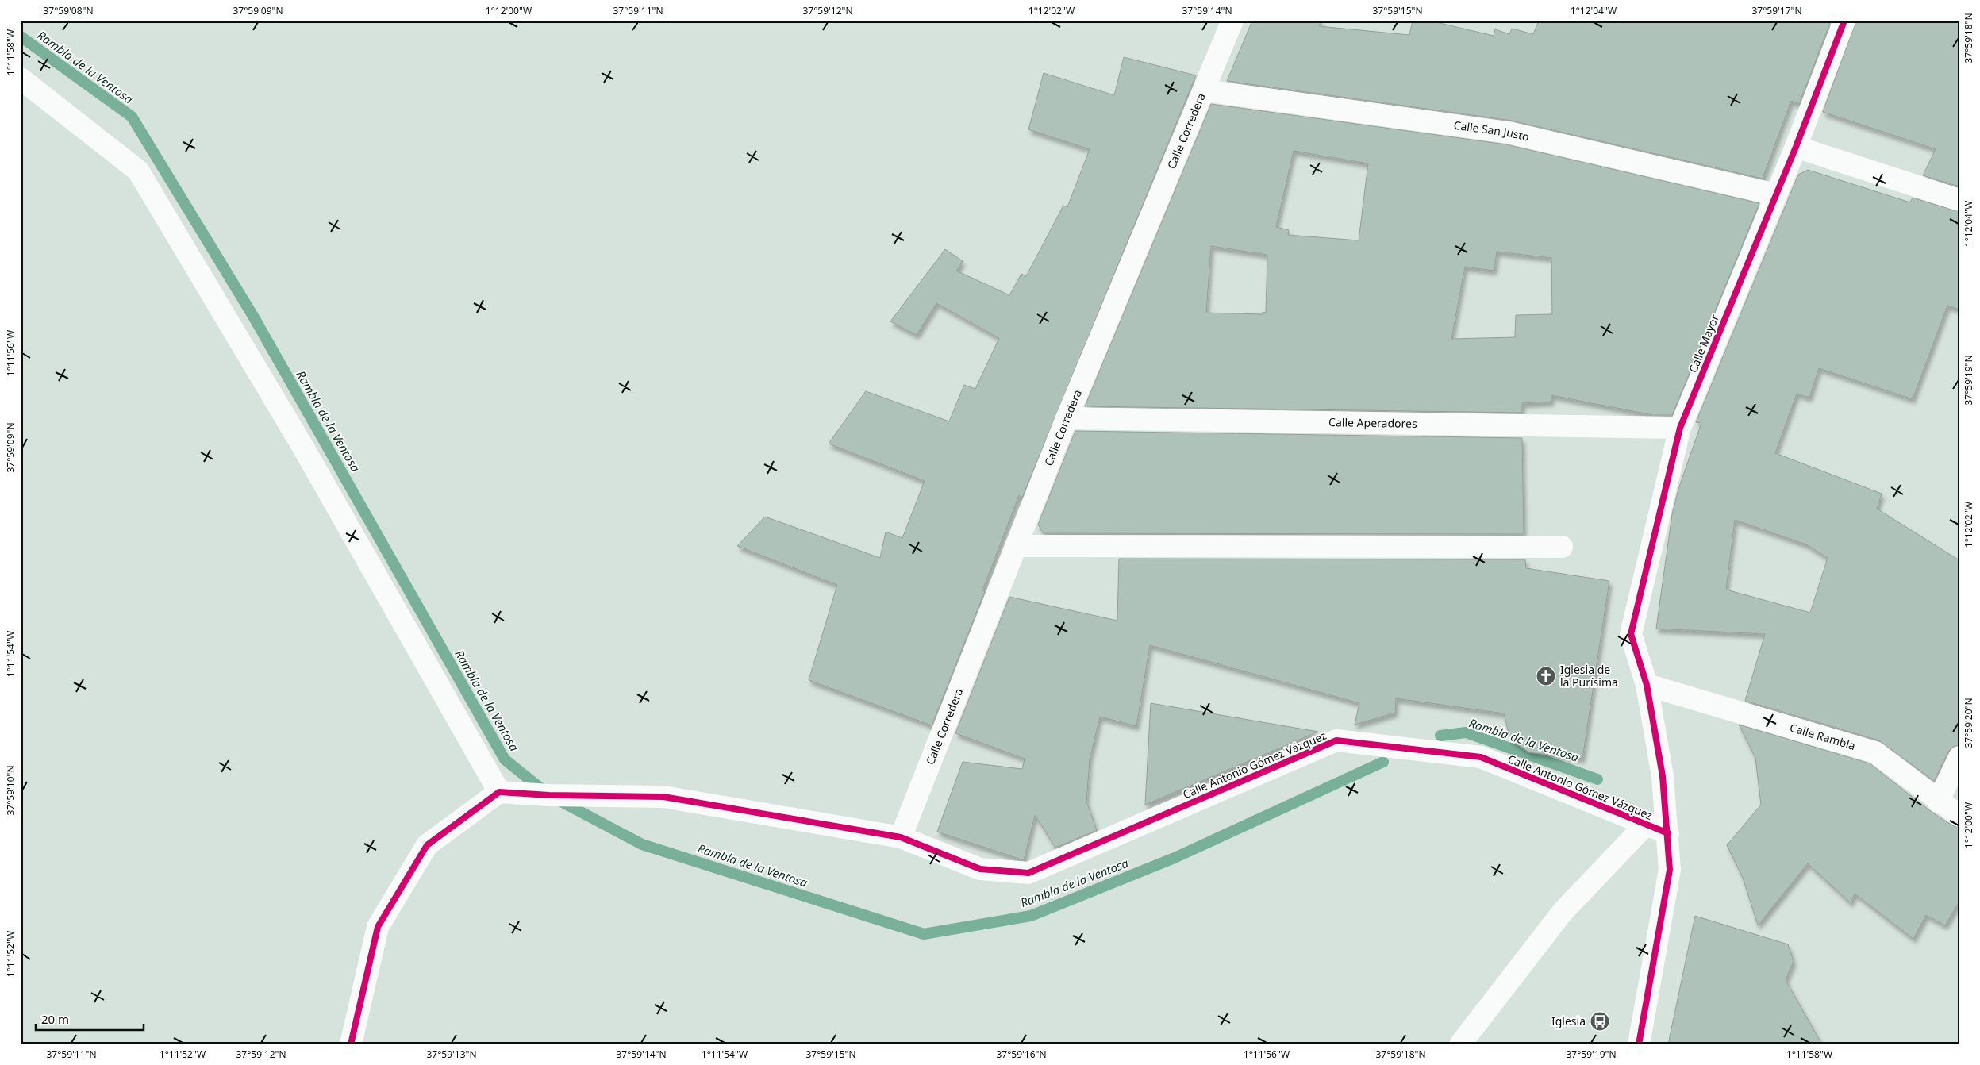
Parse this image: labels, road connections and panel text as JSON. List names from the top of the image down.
{
  "streets": {
    "street": [
      "Calle Corredera",
      "Calle San Justo",
      "Calle Mayor",
      "Calle Aperadores",
      "Calle Rambla",
      "Calle Antonio Gómez Vázquez"
    ]
  },
  "crossings": [
    ["Calle Corredera", "Calle San Justo"],
    ["Calle Corredera", "Calle Aperadores"],
    ["Calle Corredera", "Calle Antonio Gómez Vázquez"],
    ["Calle San Justo", "Calle Mayor"],
    ["Calle Mayor", "Calle Aperadores"],
    ["Calle Mayor", "Calle Rambla"],
    ["Calle Mayor", "Calle Antonio Gómez Vázquez"]
  ],
  "water": ["Rambla de la Ventosa"],
  "places": {
    "church": ["Iglesia de la Purísima"],
    "bus stop": ["Iglesia"]
  },
  "scale_bar": "20 m",
  "coordinates": [
    "37°59'08\"N",
    "37°59'09\"N",
    "1°12'00\"W",
    "37°59'11\"N",
    "37°59'12\"N",
    "1°12'02\"W",
    "37°59'14\"N",
    "37°59'15\"N",
    "1°12'04\"W",
    "37°59'17\"N",
    "37°59'18\"N",
    "1°11'58\"W",
    "1°11'56\"W",
    "37°59'19\"N",
    "1°11'54\"W",
    "37°59'20\"N",
    "37°59'10\"N",
    "1°11'52\"W",
    "37°59'13\"N",
    "37°59'16\"N"
  ]
}
